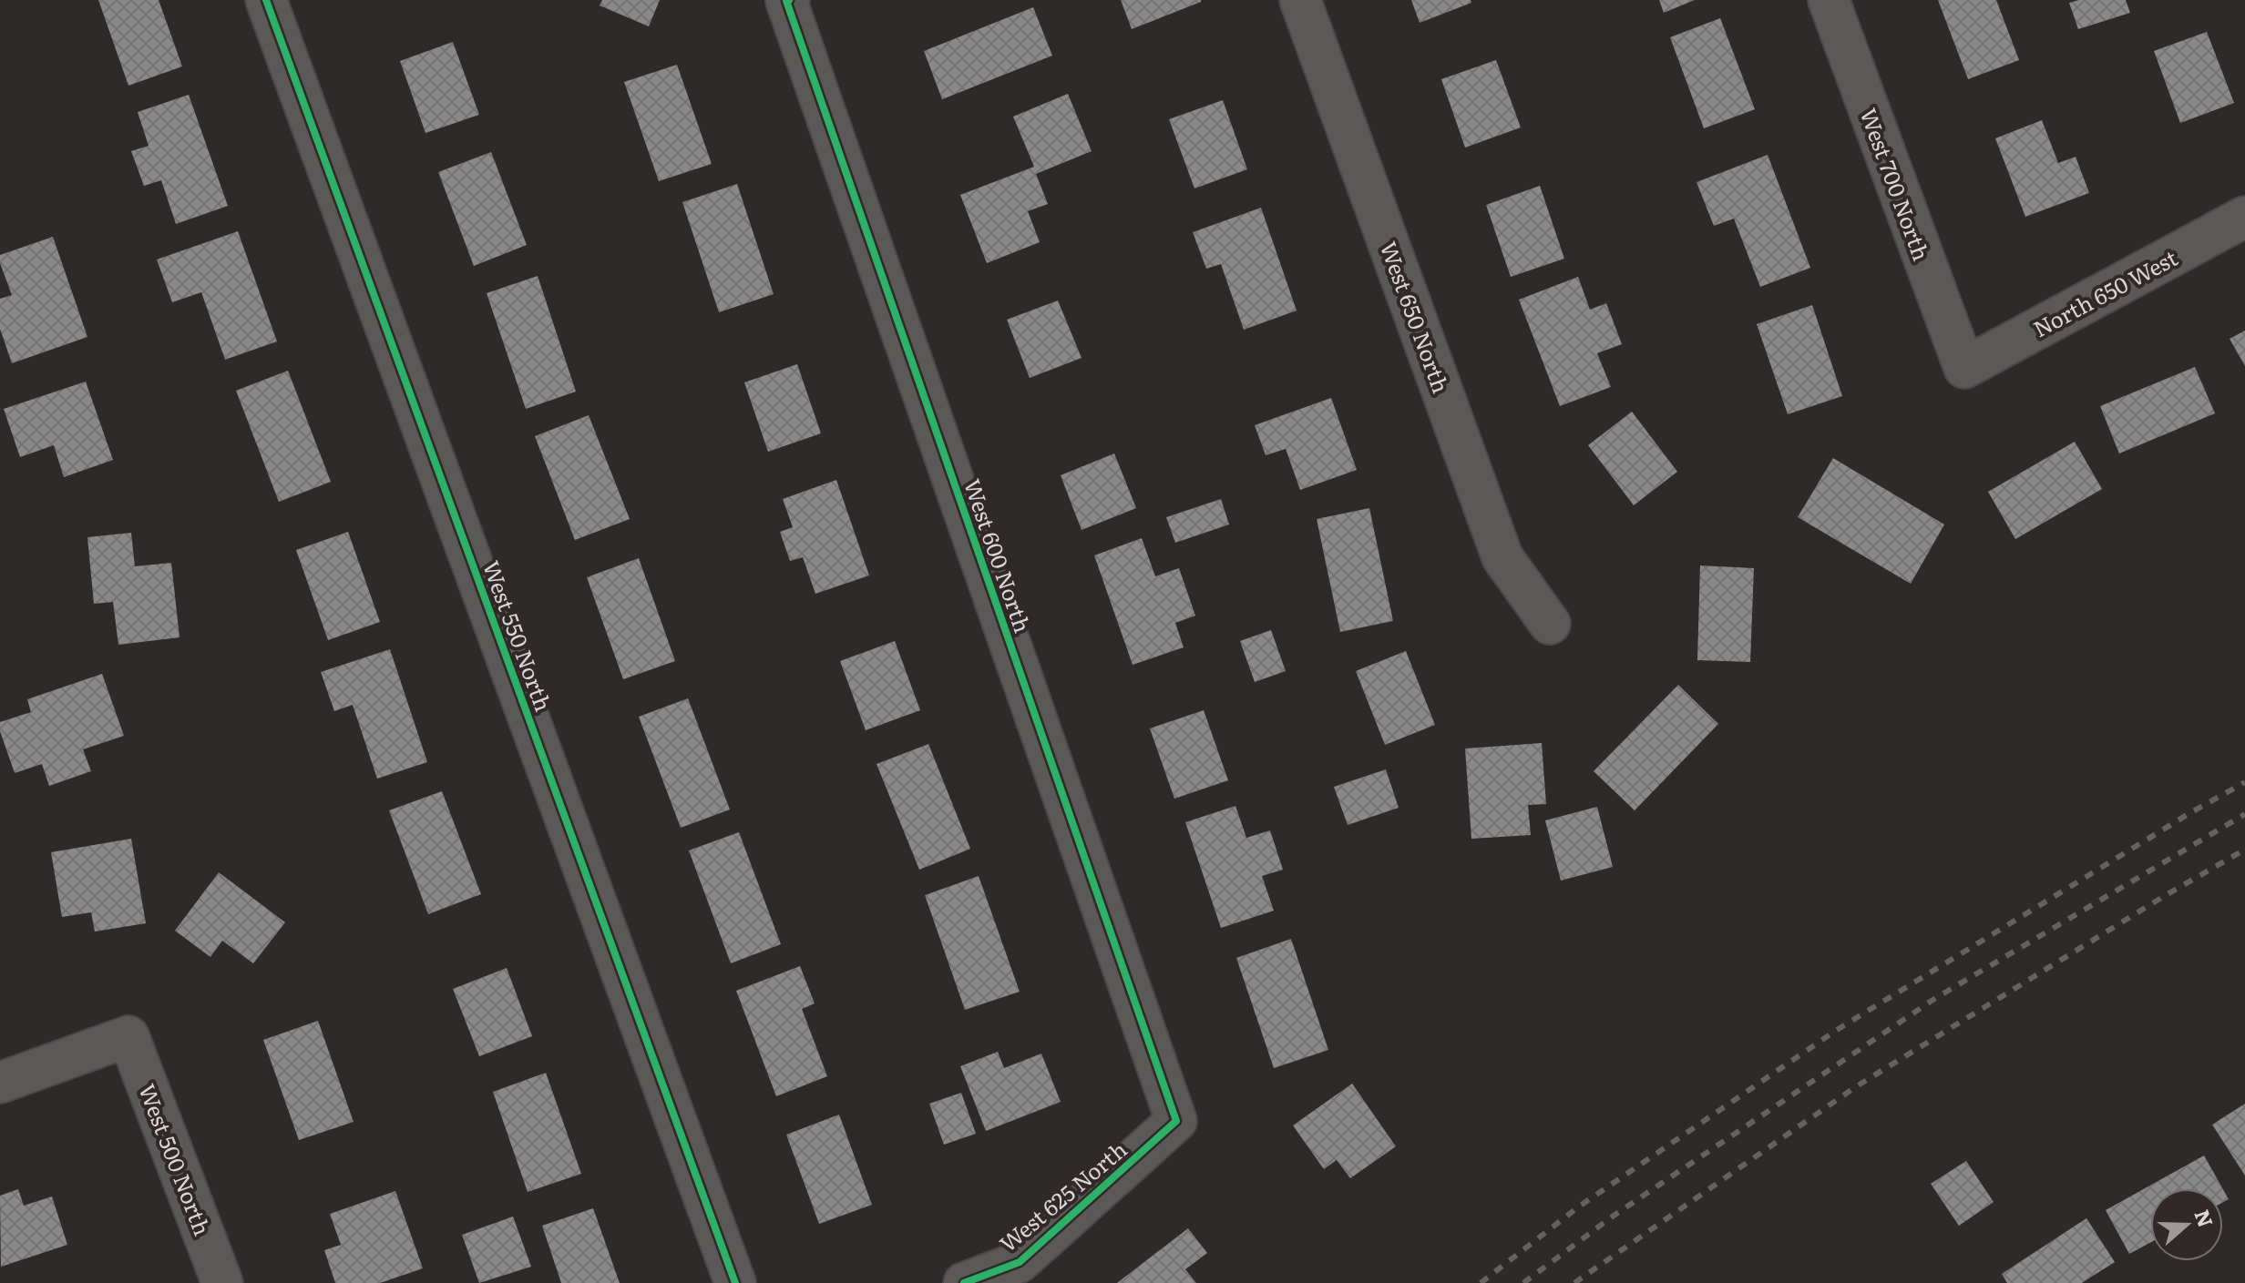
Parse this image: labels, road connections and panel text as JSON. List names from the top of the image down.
{
  "streets": {
    "street": [
      "West 700 North",
      "North 650 West",
      "West 650 North",
      "West 600 North",
      "West 550 North",
      "West 500 North",
      "West 625 North"
    ]
  },
  "crossings": [
    ["West 700 North", "North 650 West"],
    ["West 600 North", "West 625 North"]
  ],
  "north": "right"
}
